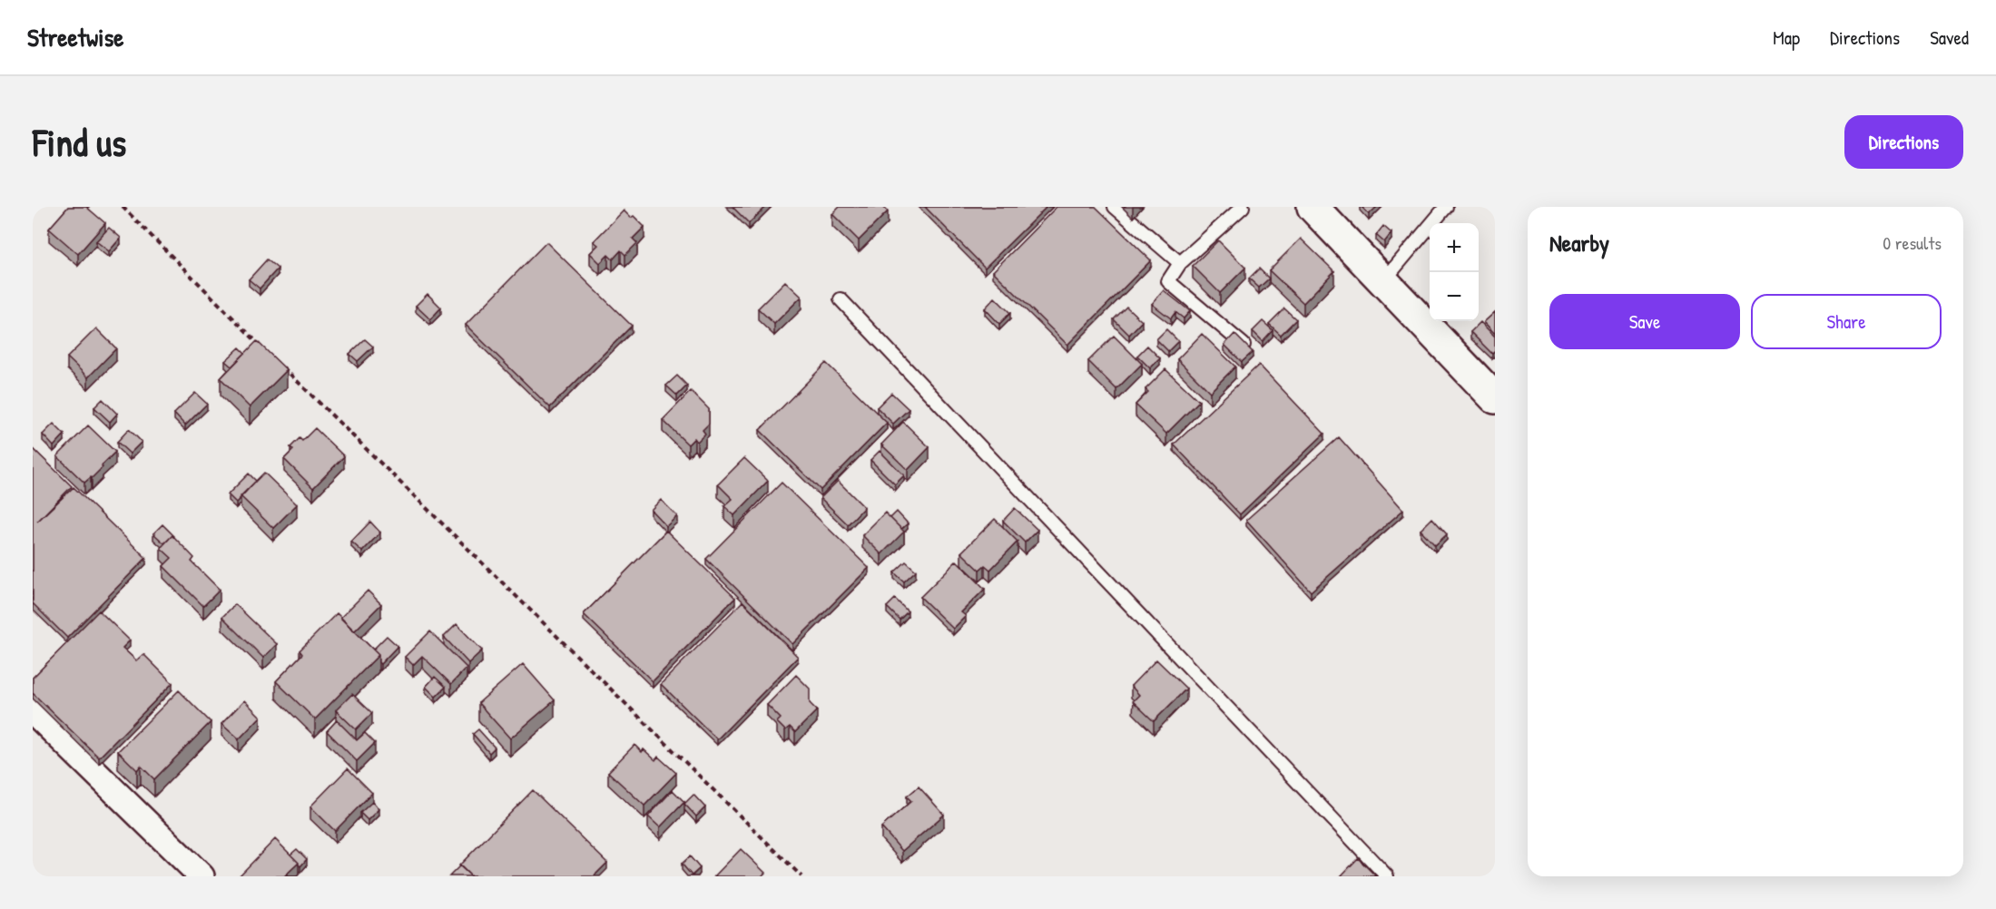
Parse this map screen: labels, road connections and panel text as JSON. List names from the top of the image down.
{
  "page": {
    "header": "Streetwise",
    "nav": ["Map", "Directions", "Saved"],
    "buttons": [
      "Directions",
      ["Save", "Share"]
    ],
    "title": "Find us",
    "heading": ["Nearby", "0 results"],
    "map_buttons": ["+", "−"]
  }
}
